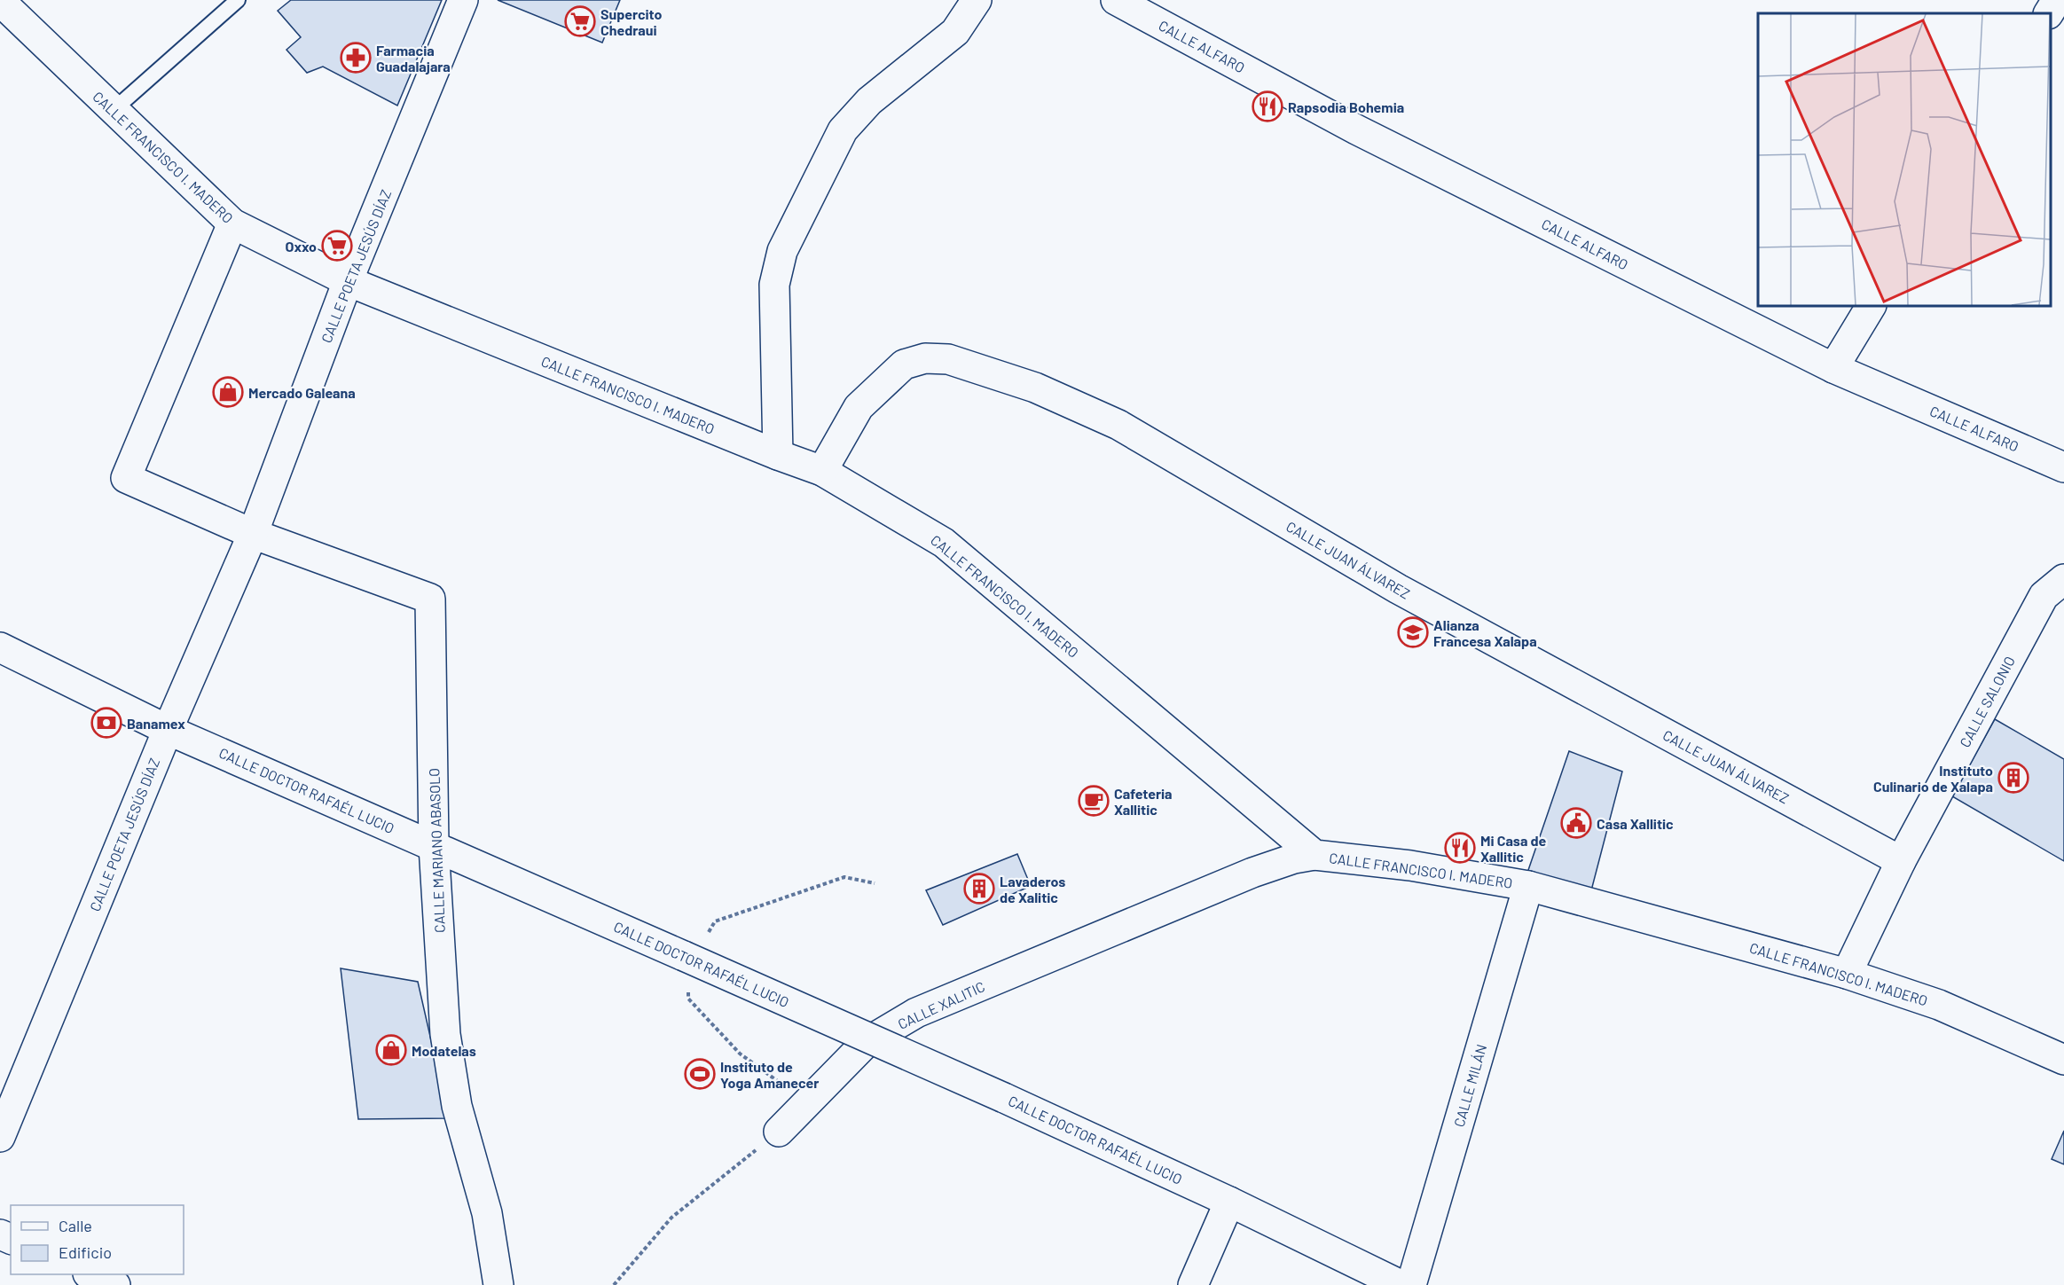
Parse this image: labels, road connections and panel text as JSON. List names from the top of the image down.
{
  "streets": {
    "street": [
      "CALLE ALFARO",
      "CALLE FRANCISCO I. MADERO",
      "CALLE POETA JESÚS DÍAZ",
      "CALLE JUAN ÁLVAREZ",
      "CALLE SALONIO",
      "CALLE DOCTOR RAFAÉL LUCIO",
      "CALLE MARIANO ABASOLO",
      "CALLE XALITIC",
      "CALLE MILÁN"
    ]
  },
  "crossings": [
    ["CALLE FRANCISCO I. MADERO", "CALLE POETA JESÚS DÍAZ"],
    ["CALLE FRANCISCO I. MADERO", "CALLE JUAN ÁLVAREZ"],
    ["CALLE FRANCISCO I. MADERO", "CALLE SALONIO"],
    ["CALLE FRANCISCO I. MADERO", "CALLE XALITIC"],
    ["CALLE FRANCISCO I. MADERO", "CALLE MILÁN"],
    ["CALLE POETA JESÚS DÍAZ", "CALLE DOCTOR RAFAÉL LUCIO"],
    ["CALLE POETA JESÚS DÍAZ", "CALLE MARIANO ABASOLO"],
    ["CALLE JUAN ÁLVAREZ", "CALLE SALONIO"],
    ["CALLE DOCTOR RAFAÉL LUCIO", "CALLE MARIANO ABASOLO"]
  ],
  "places": {
    "supermarket": ["Supercito Chedraui", "Oxxo"],
    "pharmacy": ["Farmacia Guadalajara"],
    "restaurant": ["Rapsodia Bohemia", "Mi Casa de Xallitic"],
    "shop": ["Mercado Galeana", "Modatelas"],
    "school or university": ["Alianza Francesa Xalapa"],
    "bank": ["Banamex"],
    "building": ["Instituto Culinario de Xalapa", "Lavaderos de Xalitic"],
    "cafe": ["Cafeteria Xallitic"],
    "public building": ["Casa Xallitic"],
    "sports": ["Instituto de Yoga Amanecer"]
  },
  "legend": ["Calle", "Edificio"]
}
